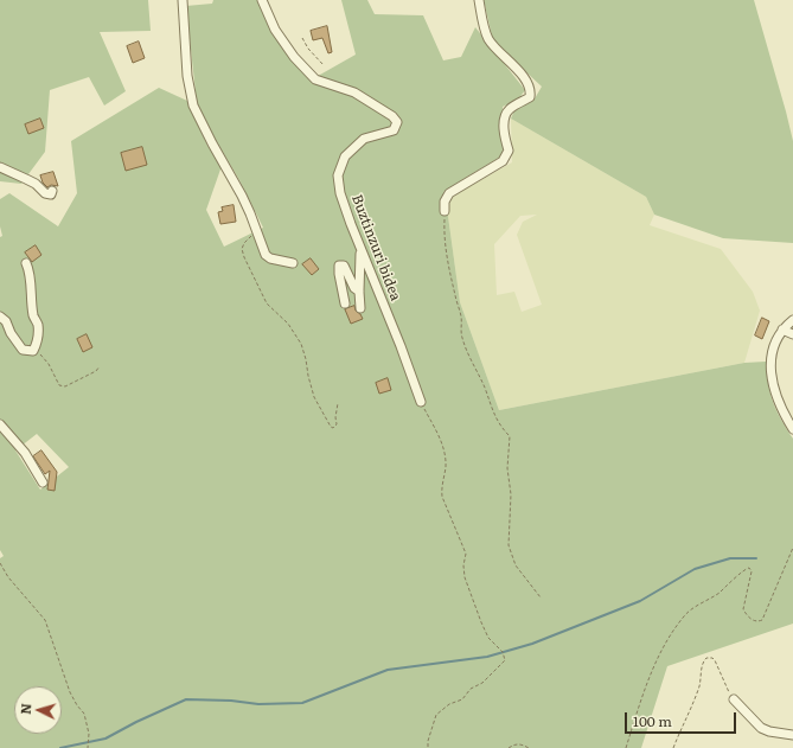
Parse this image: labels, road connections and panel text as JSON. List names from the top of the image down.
{
  "streets": {
    "street": ["Buztinzuri bidea"]
  },
  "scale_bar": "100 m",
  "north": "left"
}
